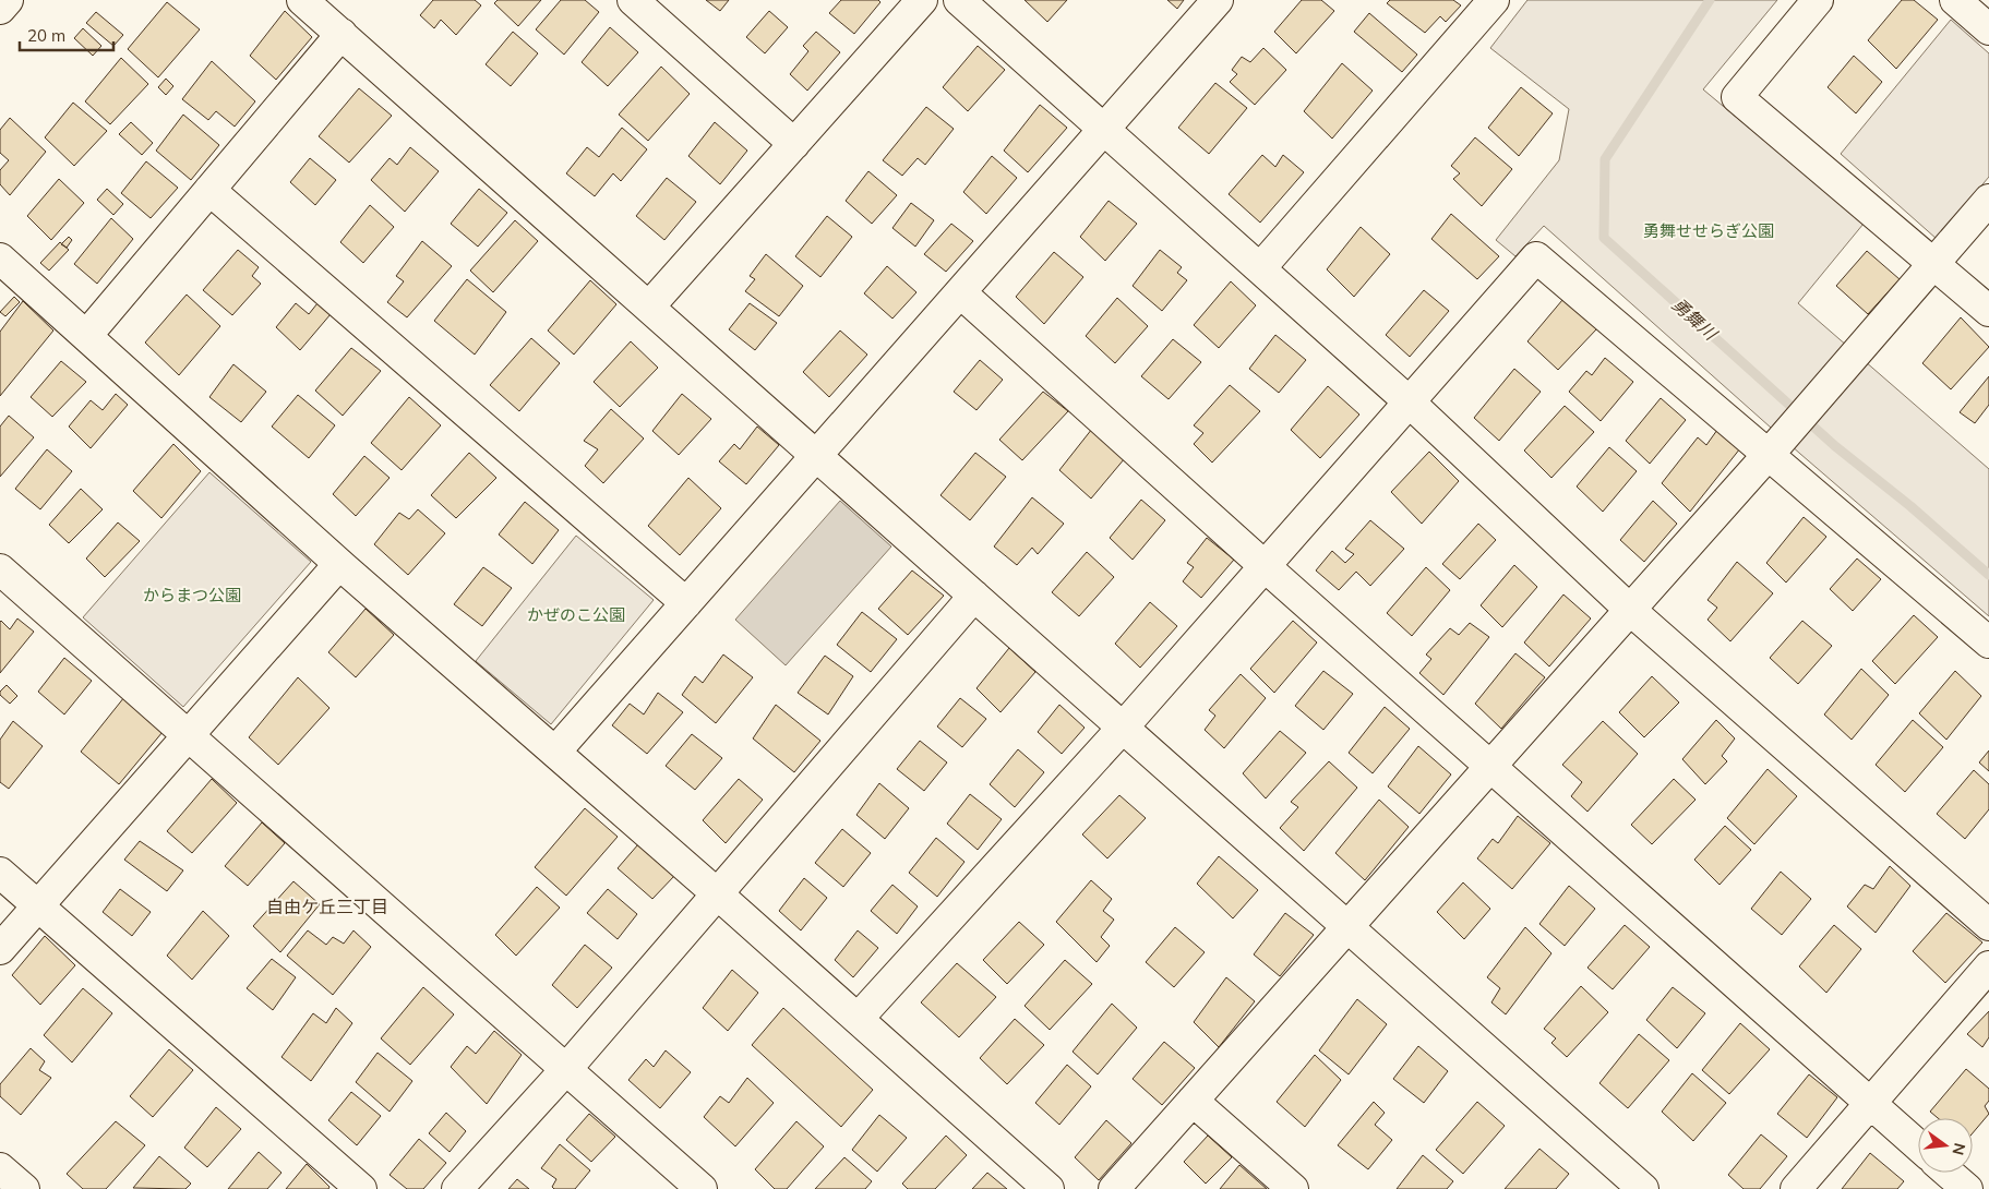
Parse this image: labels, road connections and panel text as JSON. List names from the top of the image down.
{
  "districts": ["自由ケ丘三丁目"],
  "water": ["勇舞川"],
  "parks": ["勇舞せせらぎ公園", "からまつ公園", "かぜのこ公園"],
  "scale_bar": "20 m",
  "north": "right"
}
